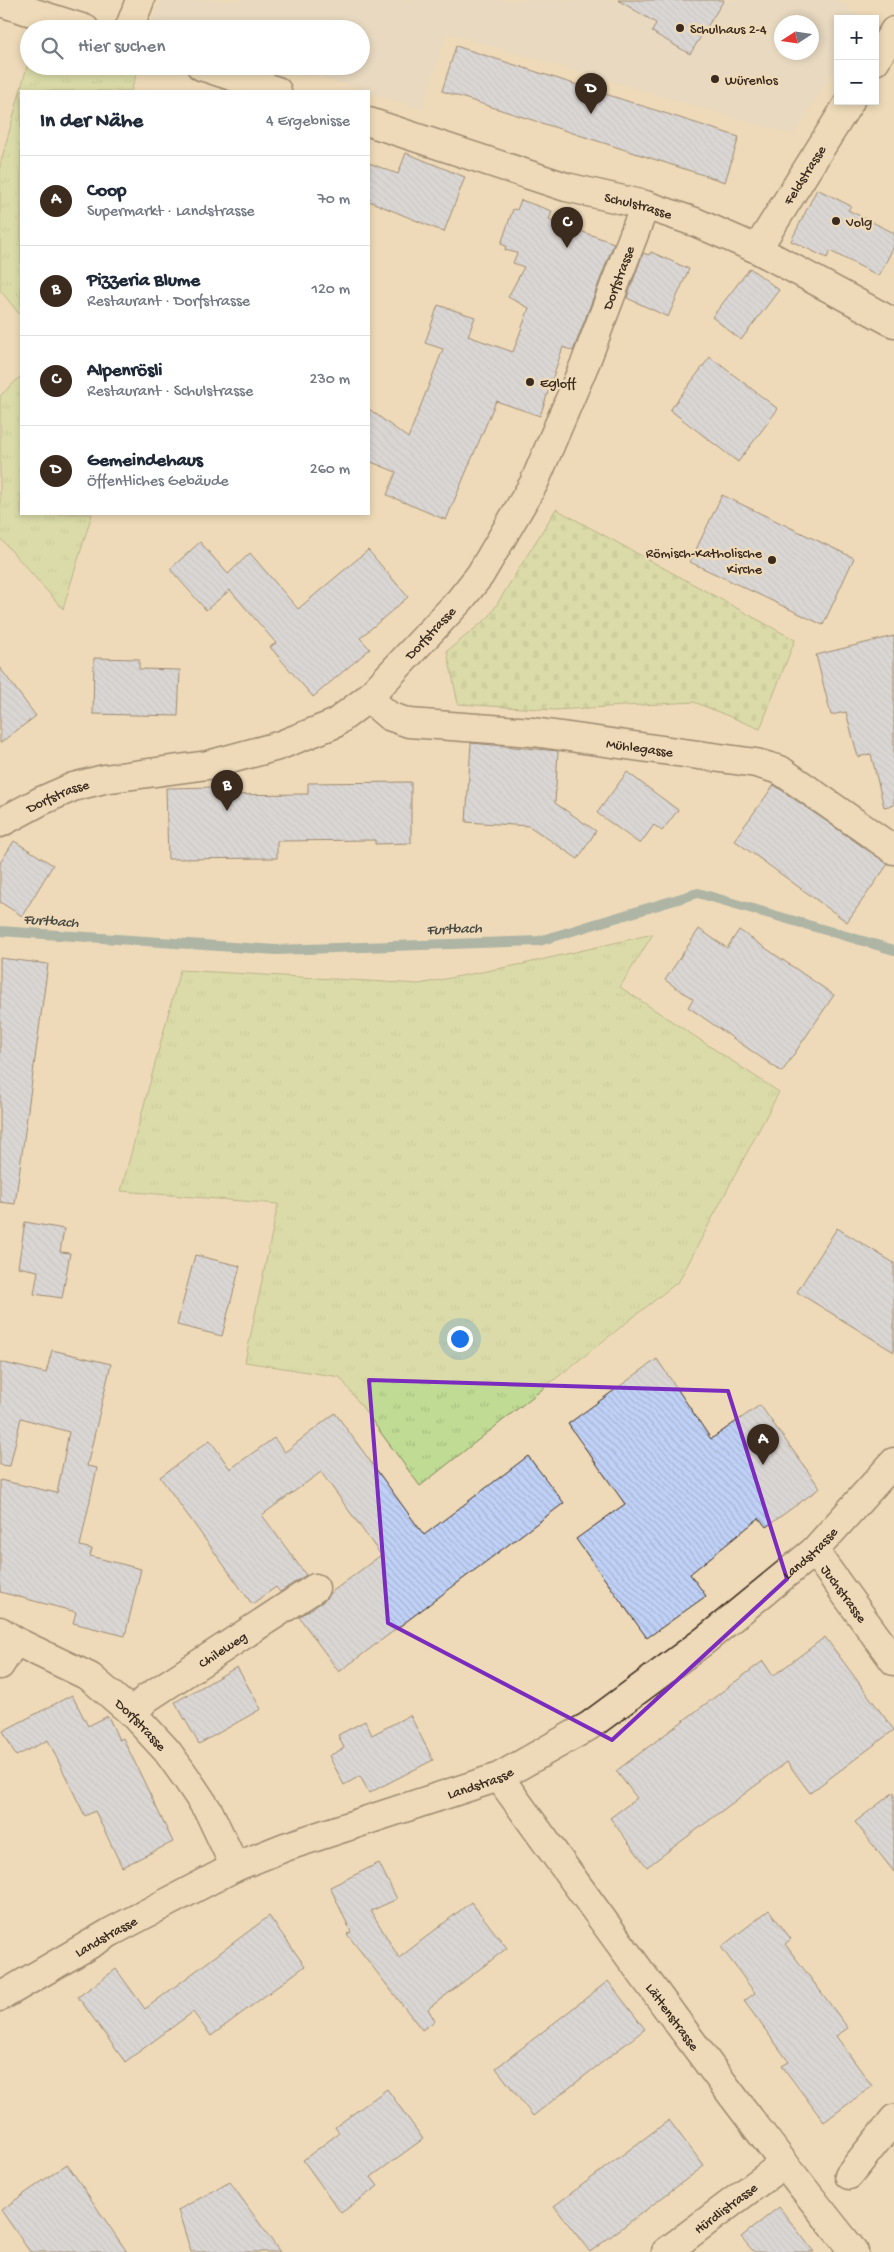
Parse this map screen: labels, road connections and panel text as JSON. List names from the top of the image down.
{
  "streets": {
    "street": [
      "Feldstrasse",
      "Schulstrasse",
      "Dorfstrasse",
      "Mühlegasse",
      "Landstrasse",
      "Juchstrasse",
      "Chileweg",
      "Lättenstrasse",
      "Hürdlistrasse"
    ]
  },
  "crossings": [
    ["Feldstrasse", "Schulstrasse"],
    ["Schulstrasse", "Dorfstrasse"],
    ["Dorfstrasse", "Mühlegasse"],
    ["Dorfstrasse", "Landstrasse"],
    ["Dorfstrasse", "Chileweg"],
    ["Landstrasse", "Juchstrasse"],
    ["Landstrasse", "Lättenstrasse"],
    ["Lättenstrasse", "Hürdlistrasse"]
  ],
  "water": ["Furtbach"],
  "places": [
    "Schulhaus 2-4",
    "Würenlos",
    "Volg",
    "Egloff",
    "Römisch-Katholische Kirche"
  ],
  "north": "left",
  "page": {
    "map_buttons": ["+", "−"],
    "search": "Hier suchen",
    "pins": [
      "D",
      "C",
      "B",
      "A"
    ],
    "heading": ["In der Nähe", "4 Ergebnisse"],
    "list": [
      {
        "mark": "A",
        "name": "Coop",
        "note": "Supermarkt · Landstrasse",
        "value": "70 m"
      },
      {
        "mark": "B",
        "name": "Pizzeria Blume",
        "note": "Restaurant · Dorfstrasse",
        "value": "120 m"
      },
      {
        "mark": "C",
        "name": "Alpenrösli",
        "note": "Restaurant · Schulstrasse",
        "value": "230 m"
      },
      {
        "mark": "D",
        "name": "Gemeindehaus",
        "note": "Öffentliches Gebäude",
        "value": "260 m"
      }
    ]
  }
}
